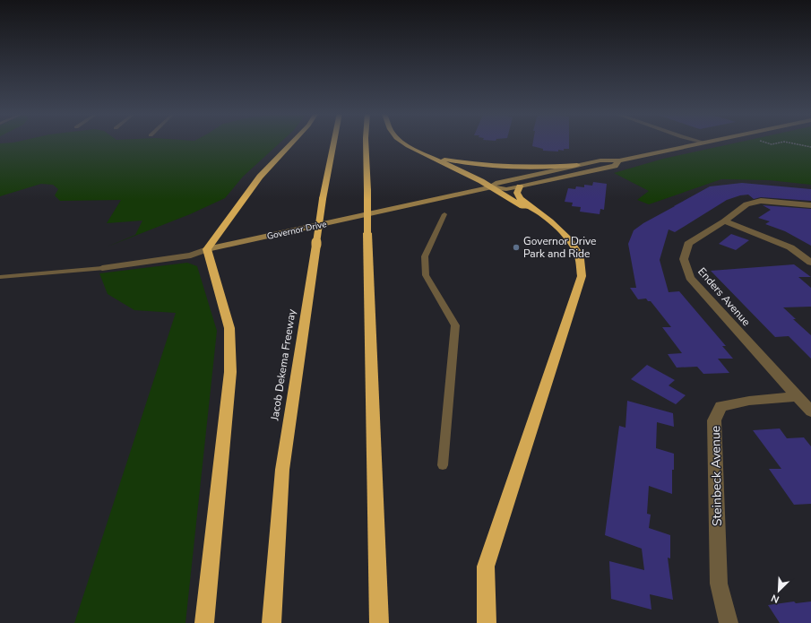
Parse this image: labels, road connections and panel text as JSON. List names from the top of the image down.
{
  "streets": {
    "highway": ["Jacob Dekema Freeway"],
    "main road": ["Governor Drive"],
    "street": ["Enders Avenue", "Steinbeck Avenue"]
  },
  "crossings": [
    ["Enders Avenue", "Steinbeck Avenue"]
  ],
  "places": ["Governor Drive Park and Ride"],
  "north": "bottom left"
}
